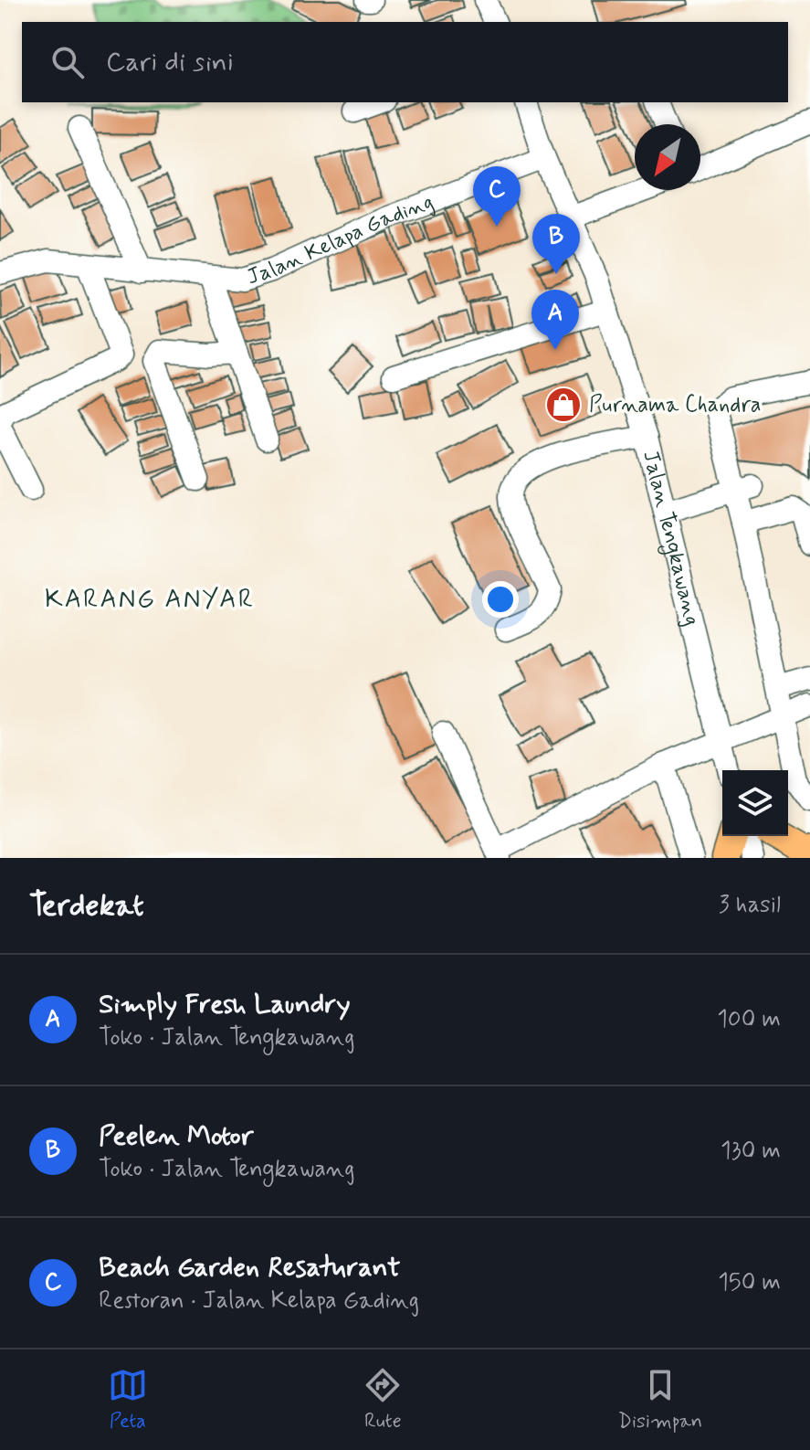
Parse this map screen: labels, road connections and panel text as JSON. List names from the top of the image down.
{
  "streets": {
    "street": ["Jalan Kelapa Gading", "Jalan Tengkawang"]
  },
  "crossings": [
    ["Jalan Kelapa Gading", "Jalan Tengkawang"]
  ],
  "districts": ["KARANG ANYAR"],
  "places": {
    "shop": ["Purnama Chandra"]
  },
  "north": "bottom left",
  "page": {
    "search": "Cari di sini",
    "pins": ["C", "B", "A"],
    "heading": ["Terdekat", "3 hasil"],
    "list": [
      {
        "mark": "A",
        "name": "Simply Fresh Laundry",
        "note": "Toko · Jalan Tengkawang",
        "value": "100 m"
      },
      {
        "mark": "B",
        "name": "Peelen Motor",
        "note": "Toko · Jalan Tengkawang",
        "value": "130 m"
      },
      {
        "mark": "C",
        "name": "Beach Garden Resaturant",
        "note": "Restoran · Jalan Kelapa Gading",
        "value": "150 m"
      }
    ],
    "nav": ["Peta", "Rute", "Disimpan"]
  }
}
